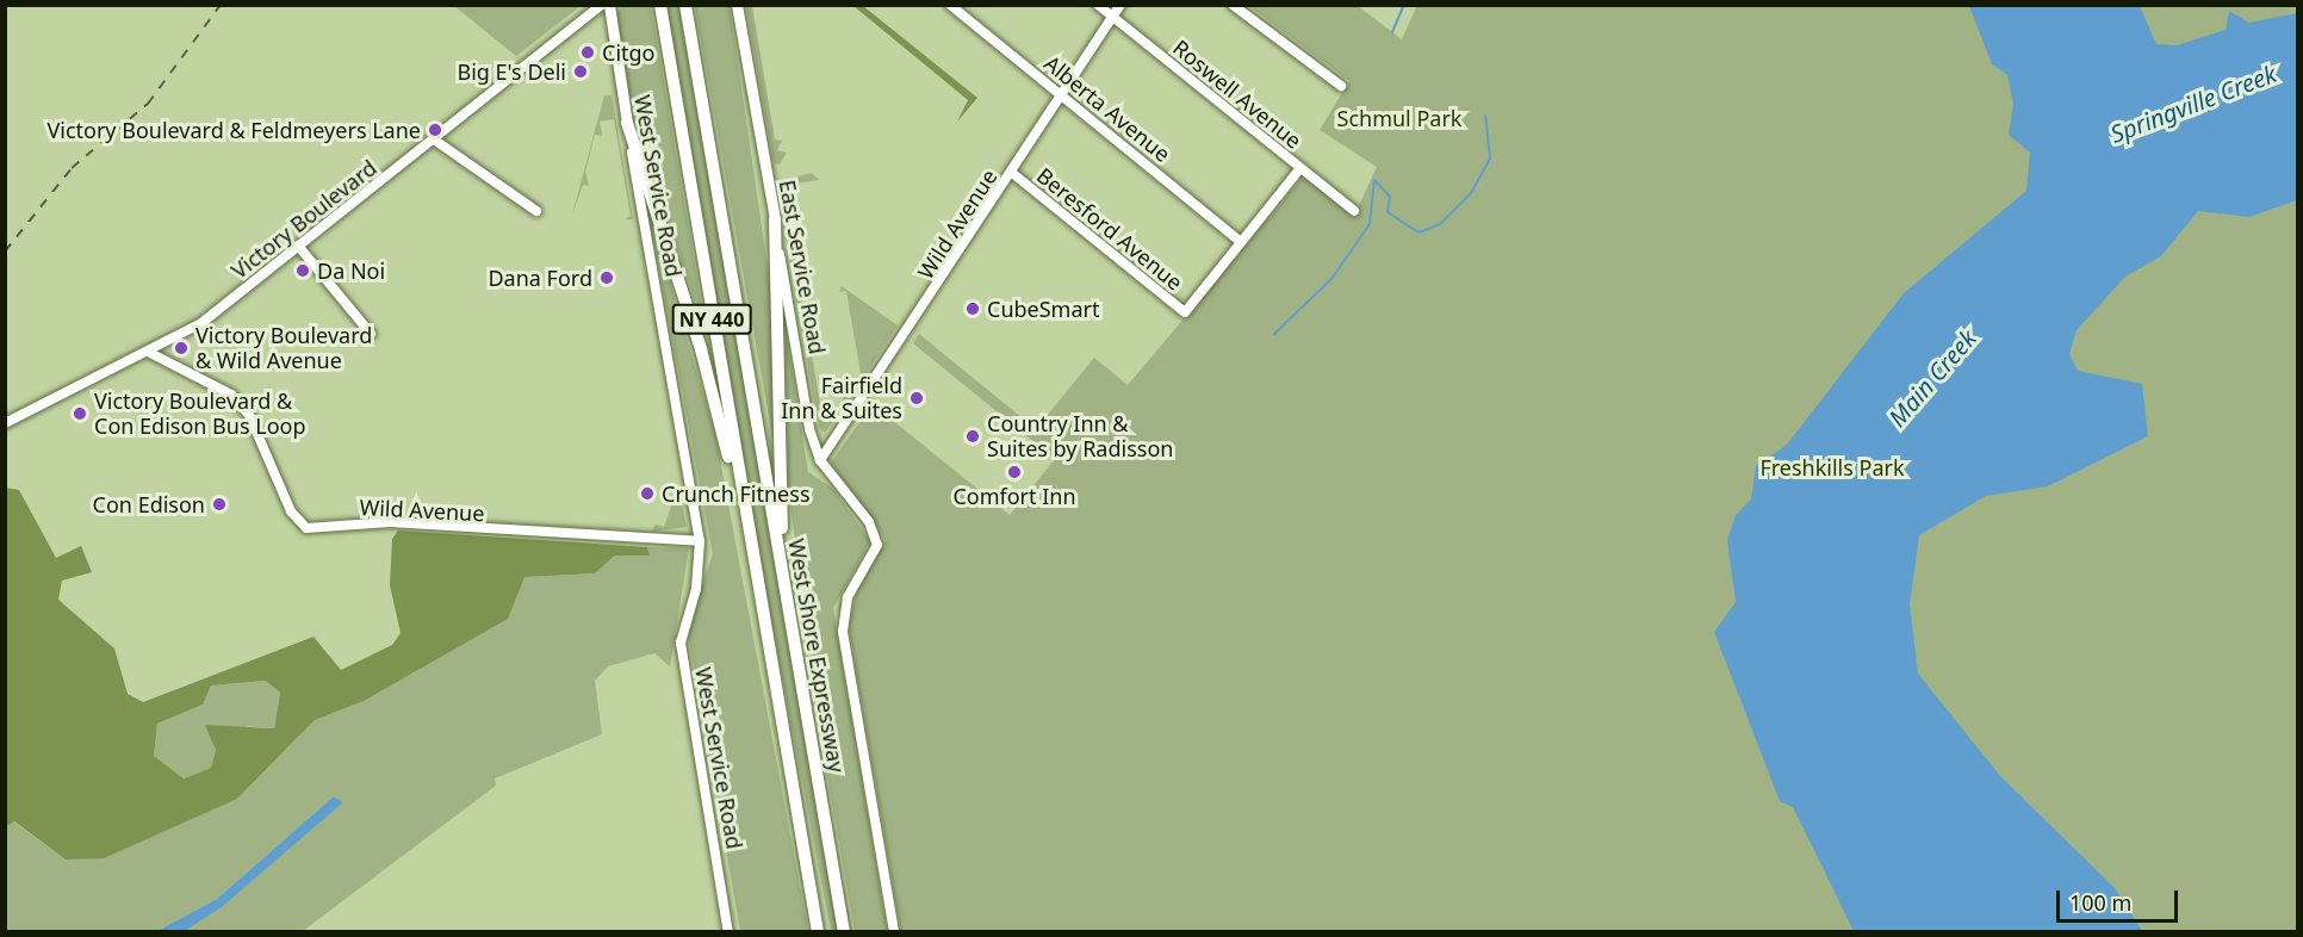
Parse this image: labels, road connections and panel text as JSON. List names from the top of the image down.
{
  "streets": {
    "highway": ["NY 440", "West Shore Expressway"],
    "main road": ["West Service Road", "East Service Road"],
    "street": [
      "Roswell Avenue",
      "Alberta Avenue",
      "Victory Boulevard",
      "Wild Avenue",
      "Beresford Avenue"
    ]
  },
  "crossings": [
    ["Roswell Avenue", "Wild Avenue"],
    ["Alberta Avenue", "Wild Avenue"],
    ["Alberta Avenue", "Beresford Avenue"],
    ["West Service Road", "Wild Avenue"],
    ["Victory Boulevard", "Wild Avenue"],
    ["Wild Avenue", "Beresford Avenue"],
    ["Wild Avenue", "East Service Road"]
  ],
  "water": ["Springville Creek", "Main Creek"],
  "parks": ["Schmul Park", "Freshkills Park"],
  "places": [
    "Citgo",
    "Big E's Deli",
    "Victory Boulevard & Feldmeyers Lane",
    "Da Noi",
    "Dana Ford",
    "CubeSmart",
    "Victory Boulevard & Wild Avenue",
    "Fairfield Inn & Suites",
    "Victory Boulevard & Con Edison Bus Loop",
    "Country Inn & Suites by Radisson",
    "Comfort Inn",
    "Crunch Fitness",
    "Con Edison"
  ],
  "scale_bar": "100 m"
}
